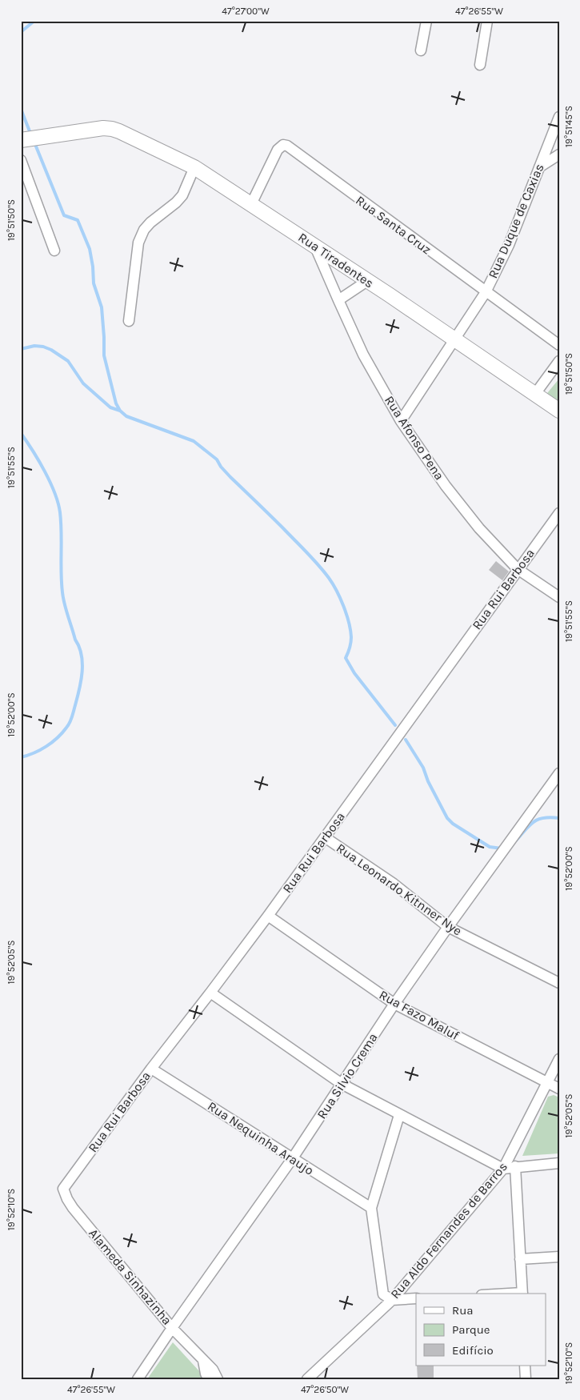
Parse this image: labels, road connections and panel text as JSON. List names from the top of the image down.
{
  "streets": {
    "street": [
      "Rua Duque de Caxias",
      "Rua Santa Cruz",
      "Rua Tiradentes",
      "Rua Afonso Pena",
      "Rua Rui Barbosa",
      "Rua Leonardo Kitnner Nye",
      "Rua Fazo Maluf",
      "Rua Silvio Crema",
      "Rua Nequinha Araujo",
      "Rua Aldo Fernandes de Barros",
      "Alameda Sinhazinha"
    ]
  },
  "crossings": [
    ["Rua Duque de Caxias", "Rua Santa Cruz"],
    ["Rua Duque de Caxias", "Rua Tiradentes"],
    ["Rua Duque de Caxias", "Rua Afonso Pena"],
    ["Rua Santa Cruz", "Rua Tiradentes"],
    ["Rua Tiradentes", "Rua Afonso Pena"],
    ["Rua Afonso Pena", "Rua Rui Barbosa"],
    ["Rua Rui Barbosa", "Rua Leonardo Kitnner Nye"],
    ["Rua Rui Barbosa", "Rua Fazo Maluf"],
    ["Rua Rui Barbosa", "Rua Nequinha Araujo"],
    ["Rua Rui Barbosa", "Alameda Sinhazinha"],
    ["Rua Leonardo Kitnner Nye", "Rua Silvio Crema"],
    ["Rua Fazo Maluf", "Rua Silvio Crema"],
    ["Rua Fazo Maluf", "Rua Aldo Fernandes de Barros"],
    ["Rua Silvio Crema", "Rua Nequinha Araujo"],
    ["Rua Silvio Crema", "Alameda Sinhazinha"]
  ],
  "legend": ["Rua", "Parque", "Edifício"],
  "coordinates": [
    "47°27'00\"W",
    "47°26'55\"W",
    "19°51'45\"S",
    "19°51'50\"S",
    "19°51'55\"S",
    "19°52'00\"S",
    "19°52'05\"S",
    "19°52'10\"S",
    "47°26'50\"W"
  ]
}
